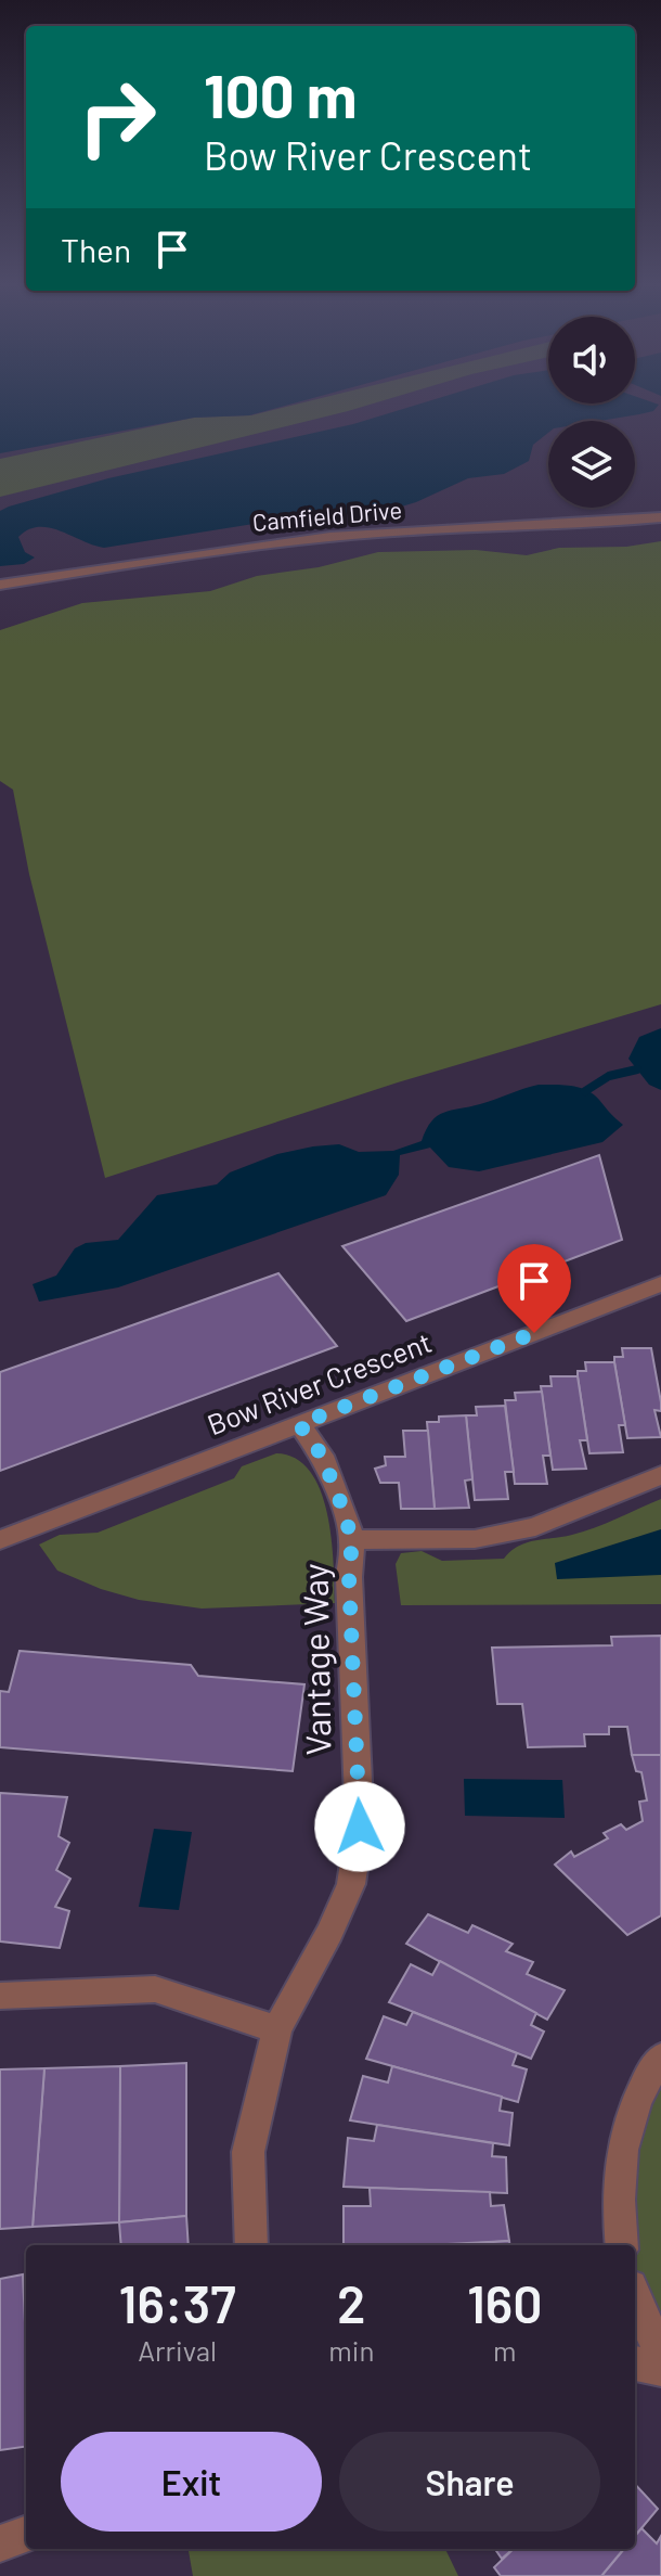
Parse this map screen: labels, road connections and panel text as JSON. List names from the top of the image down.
{
  "streets": {
    "street": ["Camfield Drive", "Bow River Crescent", "Vantage Way"]
  },
  "crossings": [
    ["Bow River Crescent", "Vantage Way"]
  ],
  "page": {
    "turn": ["100 m", "Bow River Crescent"],
    "then": "Then",
    "eta": [
      "16:37",
      "Arrival",
      "2",
      "min",
      "160",
      "m"
    ],
    "buttons": ["Exit", "Share"]
  }
}
